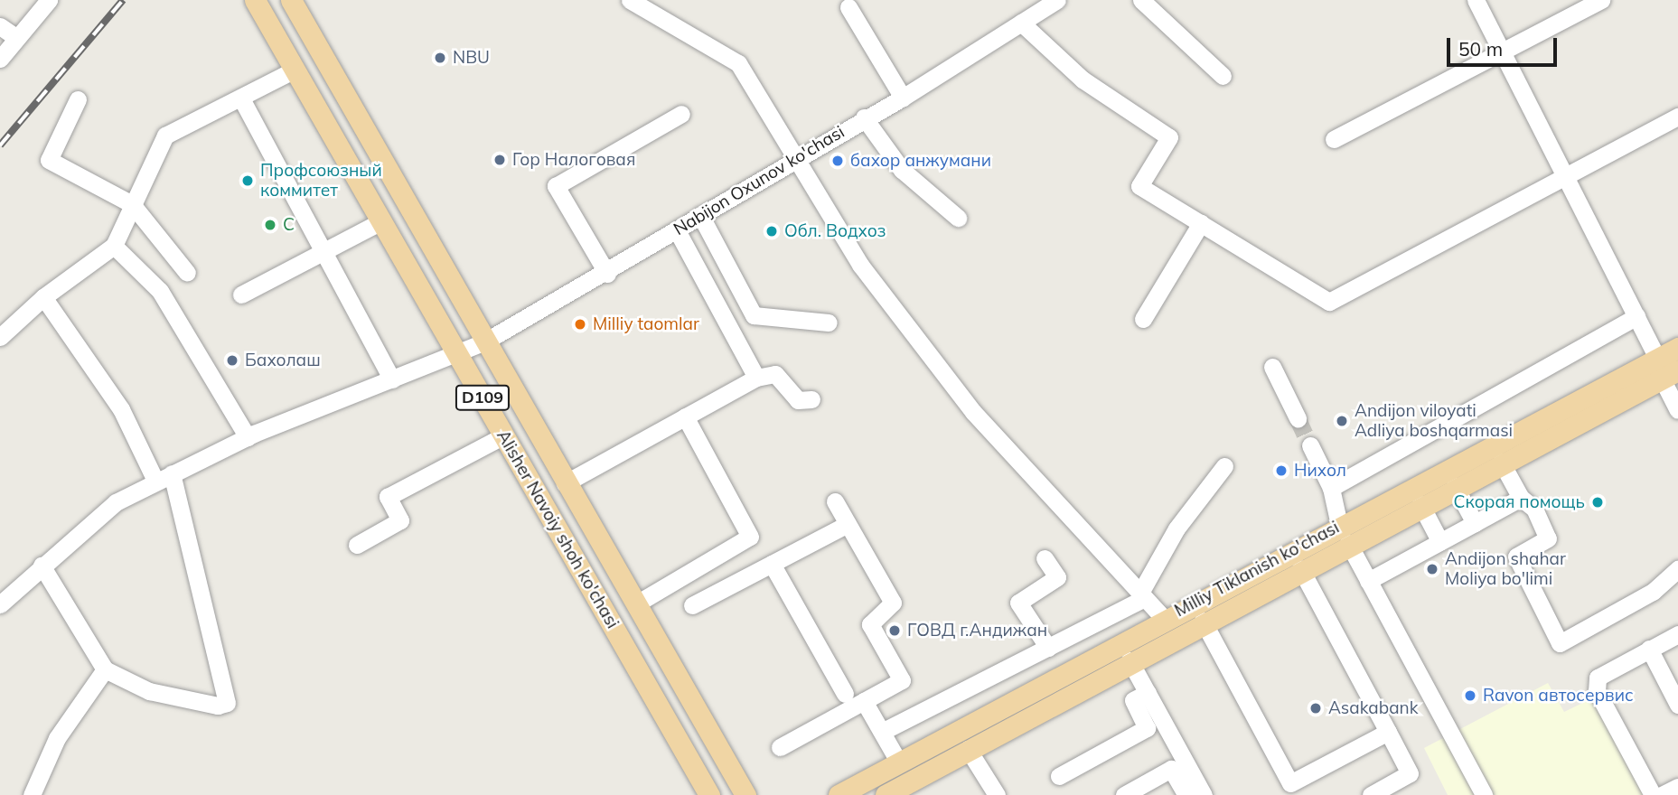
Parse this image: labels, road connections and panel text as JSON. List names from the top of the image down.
{
  "streets": {
    "main road": ["D109", "Alisher Navoiy shoh ko'chasi", "Milliy Tiklanish ko'chasi"],
    "street": ["Nabijon Oxunov ko'chasi"]
  },
  "crossings": [
    ["Nabijon Oxunov ko'chasi", "Alisher Navoiy shoh ko'chasi"]
  ],
  "places": [
    "NBU",
    "Гор Налоговая",
    "бахор анжумани",
    "Профсоюзный коммитет",
    "С",
    "Обл. Водхоз",
    "Milliy taomlar",
    "Бахолаш",
    "Andijon viloyati Adliya boshqarmasi",
    "Нихол",
    "Скорая помощь",
    "Andijon shahar Moliya bo'limi",
    "ГОВД г.Андижан",
    "Ravon автосервис",
    "Asakabank"
  ],
  "scale_bar": "50 m"
}
